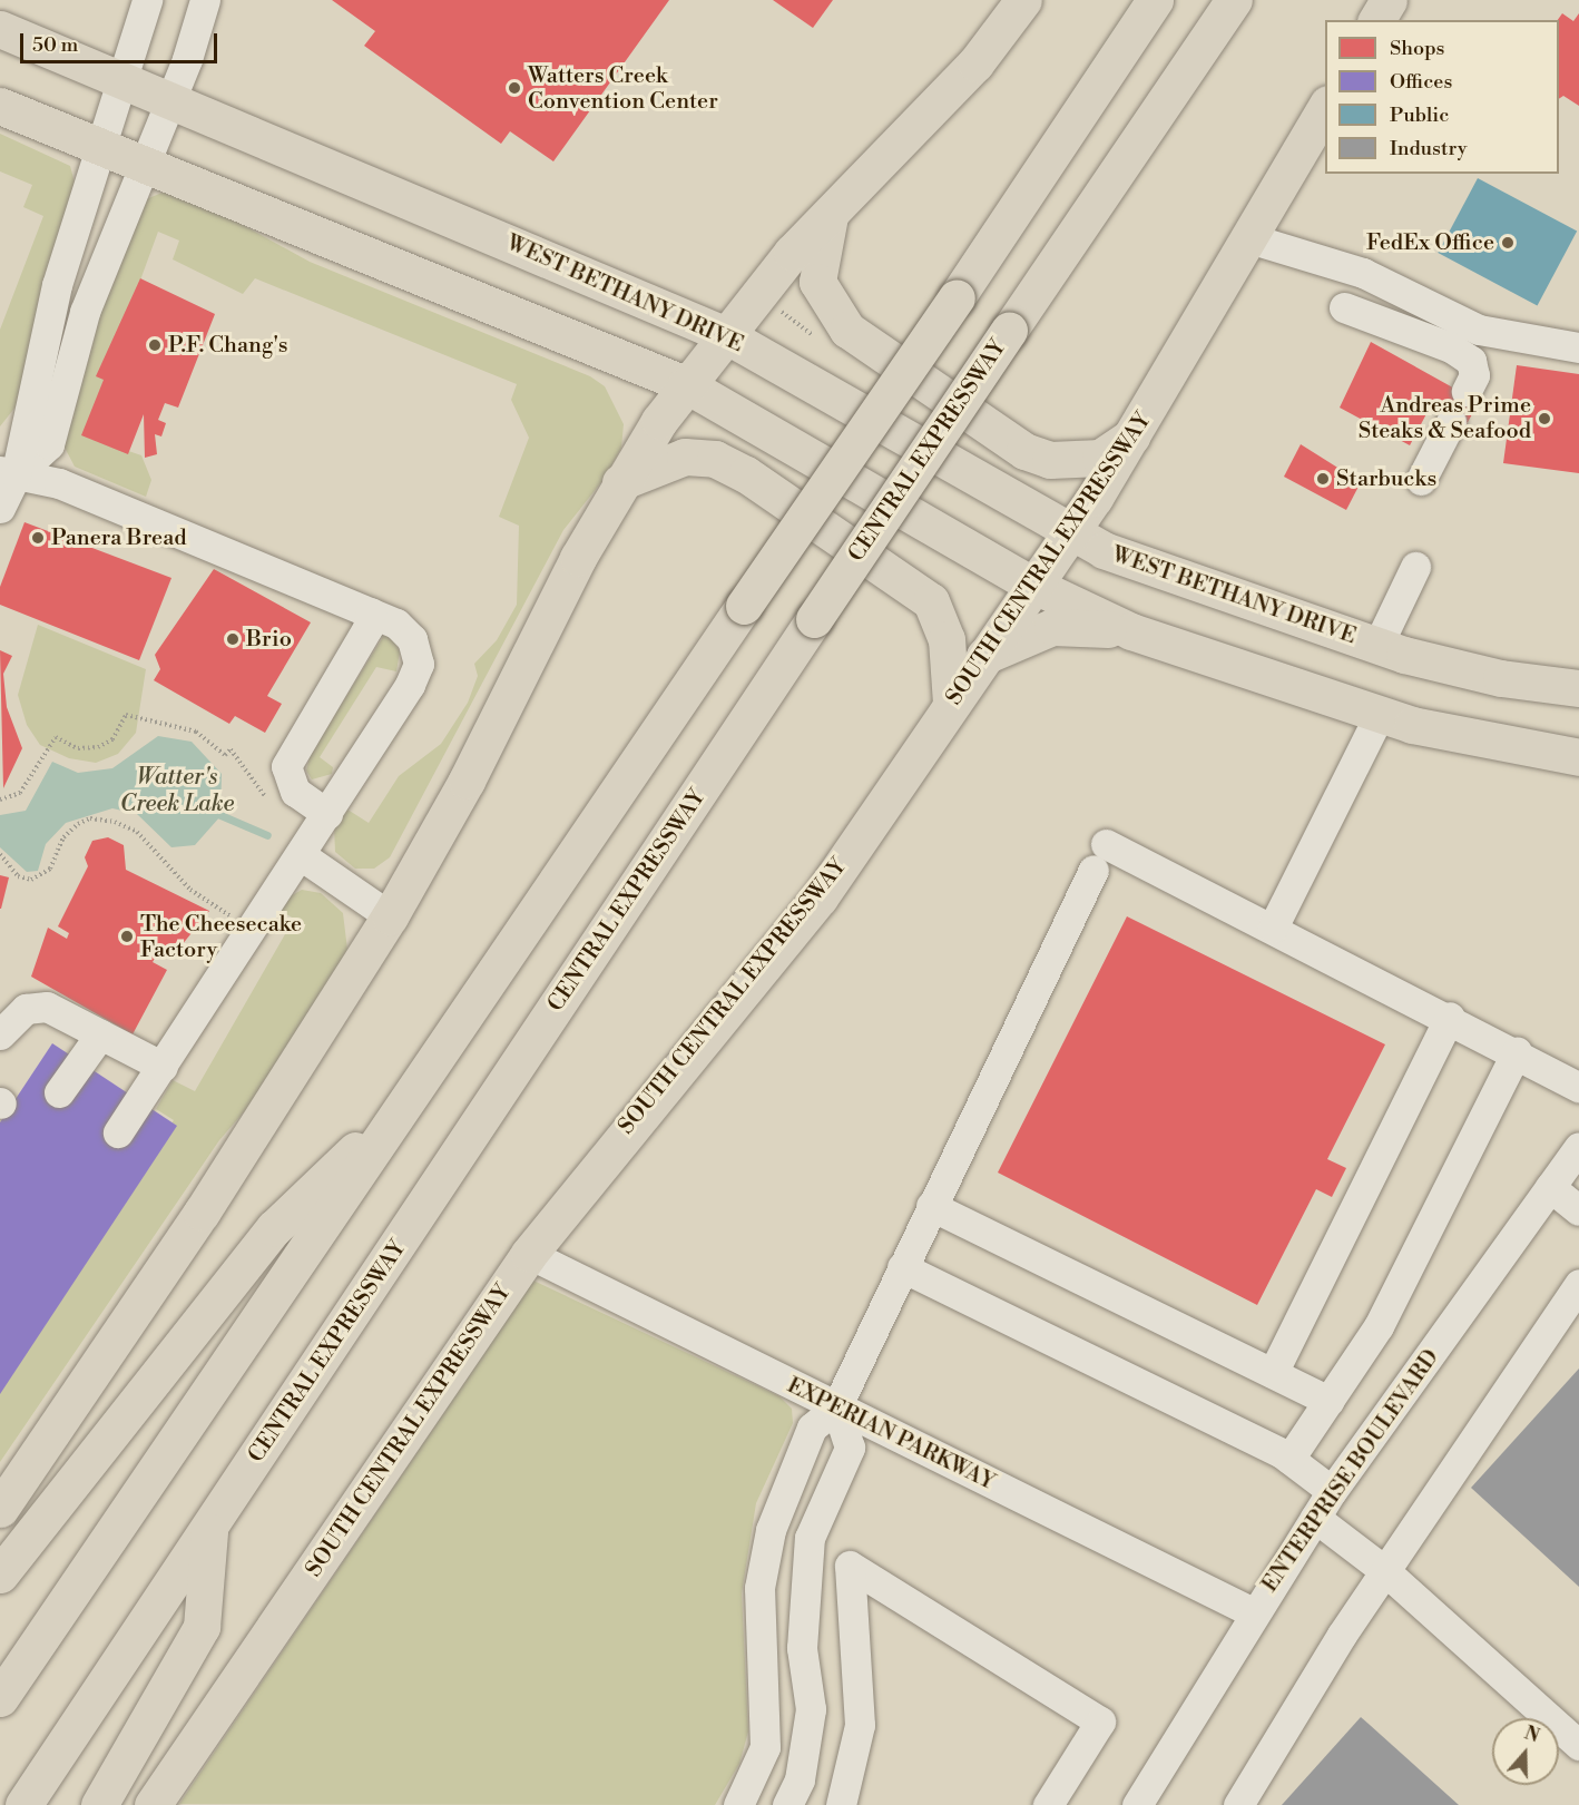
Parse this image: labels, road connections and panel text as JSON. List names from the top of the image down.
{
  "streets": {
    "main road": ["WEST BETHANY DRIVE", "CENTRAL EXPRESSWAY", "SOUTH CENTRAL EXPRESSWAY"],
    "street": ["EXPERIAN PARKWAY", "ENTERPRISE BOULEVARD"]
  },
  "crossings": [
    ["WEST BETHANY DRIVE", "SOUTH CENTRAL EXPRESSWAY"],
    ["SOUTH CENTRAL EXPRESSWAY", "EXPERIAN PARKWAY"],
    ["EXPERIAN PARKWAY", "ENTERPRISE BOULEVARD"]
  ],
  "water": ["Watter's Creek Lake"],
  "places": [
    "Watters Creek Convention Center",
    "FedEx Office",
    "P.F. Chang's",
    "Andreas Prime Steaks & Seafood",
    "Starbucks",
    "Panera Bread",
    "Brio",
    "The Cheesecake Factory"
  ],
  "legend": [
    "Shops",
    "Offices",
    "Public",
    "Industry"
  ],
  "scale_bar": "50 m",
  "north": "top"
}
